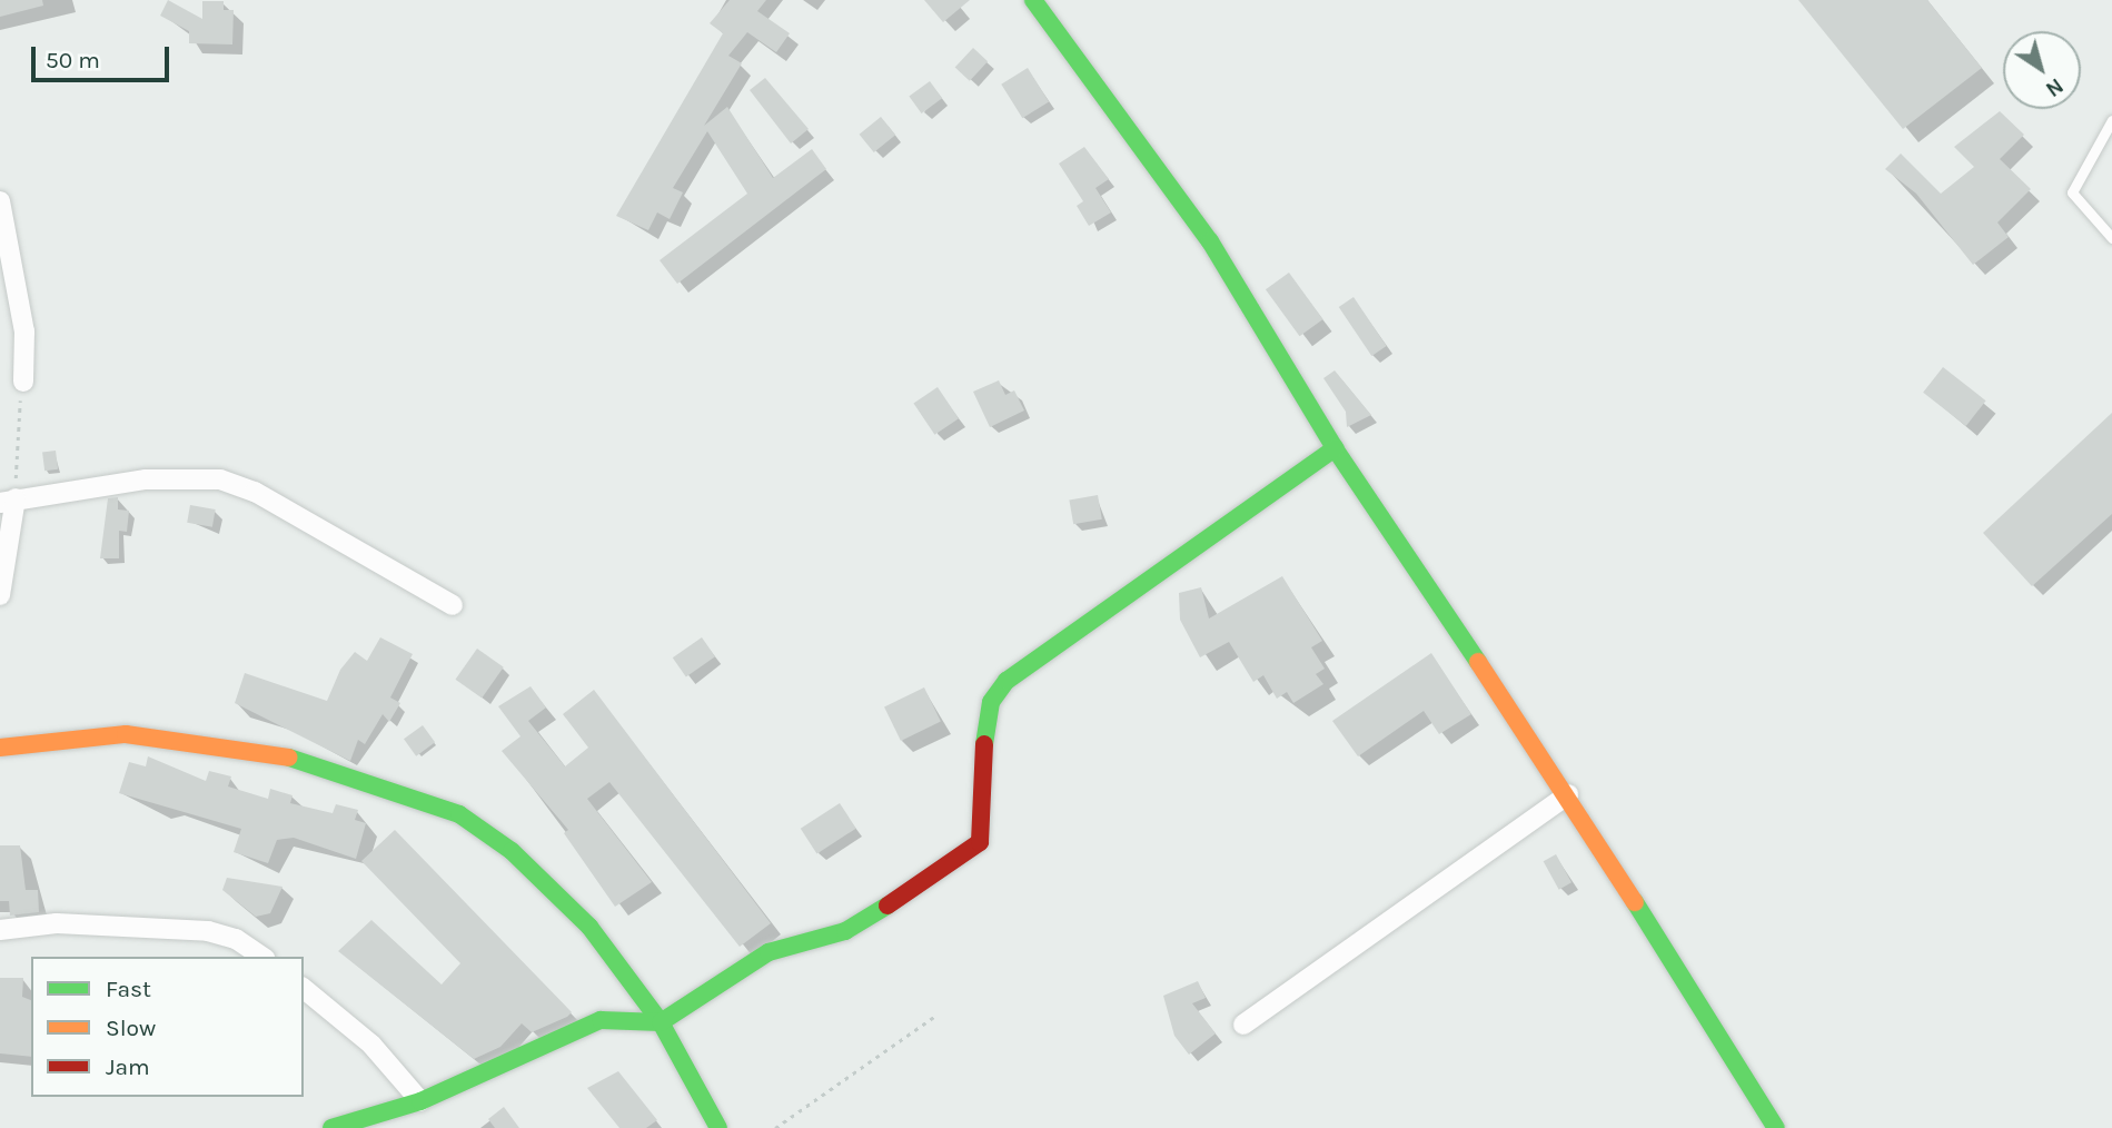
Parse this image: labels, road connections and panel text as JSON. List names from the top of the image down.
{
  "legend": ["Fast", "Slow", "Jam"],
  "scale_bar": "50 m",
  "north": "bottom right"
}
